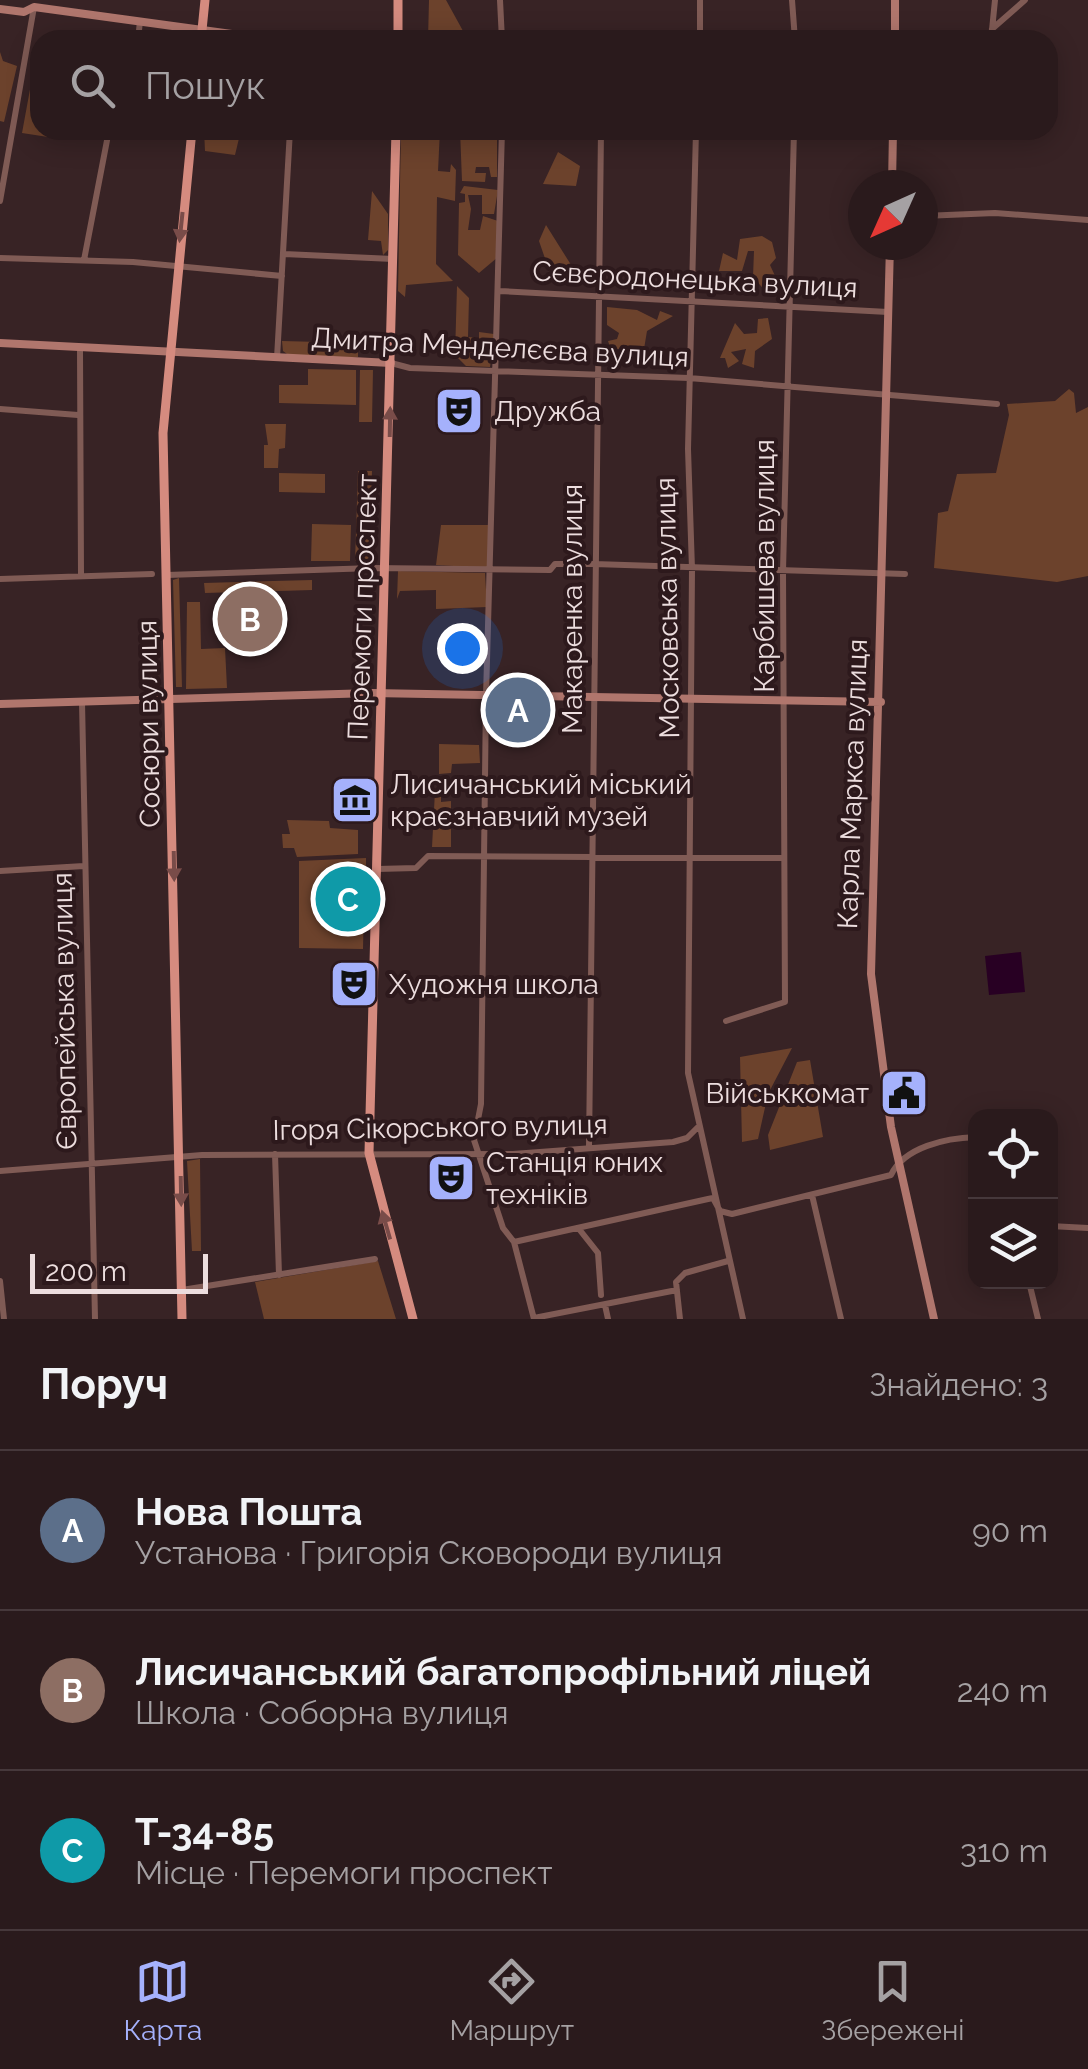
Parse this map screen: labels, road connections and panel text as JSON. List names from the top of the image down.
{
  "streets": {
    "main road": ["Перемоги проспект", "Сосюри вулиця"],
    "street": [
      "Сєвєродонецька вулиця",
      "Дмитра Менделєєва вулиця",
      "Карбишева вулиця",
      "Московська вулиця",
      "Макаренка вулиця",
      "Карла Маркса вулиця",
      "Європейська вулиця",
      "Ігоря Сікорського вулиця"
    ]
  },
  "crossings": [
    ["Сєвєродонецька вулиця", "Карбишева вулиця"],
    ["Сєвєродонецька вулиця", "Московська вулиця"],
    ["Сєвєродонецька вулиця", "Макаренка вулиця"],
    ["Сєвєродонецька вулиця", "Карла Маркса вулиця"],
    ["Дмитра Менделєєва вулиця", "Карбишева вулиця"],
    ["Дмитра Менделєєва вулиця", "Перемоги проспект"],
    ["Дмитра Менделєєва вулиця", "Московська вулиця"],
    ["Дмитра Менделєєва вулиця", "Макаренка вулиця"],
    ["Дмитра Менделєєва вулиця", "Сосюри вулиця"],
    ["Дмитра Менделєєва вулиця", "Карла Маркса вулиця"],
    ["Перемоги проспект", "Ігоря Сікорського вулиця"],
    ["Московська вулиця", "Ігоря Сікорського вулиця"],
    ["Макаренка вулиця", "Ігоря Сікорського вулиця"],
    ["Сосюри вулиця", "Ігоря Сікорського вулиця"],
    ["Європейська вулиця", "Ігоря Сікорського вулиця"]
  ],
  "one_way": ["Сосюри вулиця"],
  "places": {
    "theatre": ["Дружба", "Художня школа", "Станція юних техніків"],
    "museum": ["Лисичанський міський краєзнавчий музей"],
    "public building": ["Військкомат"]
  },
  "scale_bar": "200 m",
  "north": "bottom left",
  "page": {
    "search": "Пошук",
    "pins": ["B", "A", "C"],
    "scale": "200 m",
    "heading": ["Поруч", "Знайдено: 3"],
    "list": [
      {
        "mark": "A",
        "name": "Нова Пошта",
        "note": "Установа · Григорія Сковороди вулиця",
        "value": "90 m"
      },
      {
        "mark": "B",
        "name": "Лисичанський багатопрофільний ліцей",
        "note": "Школа · Соборна вулиця",
        "value": "240 m"
      },
      {
        "mark": "C",
        "name": "Т-34-85",
        "note": "Місце · Перемоги проспект",
        "value": "310 m"
      }
    ],
    "nav": ["Карта", "Маршрут", "Збережені"]
  }
}
